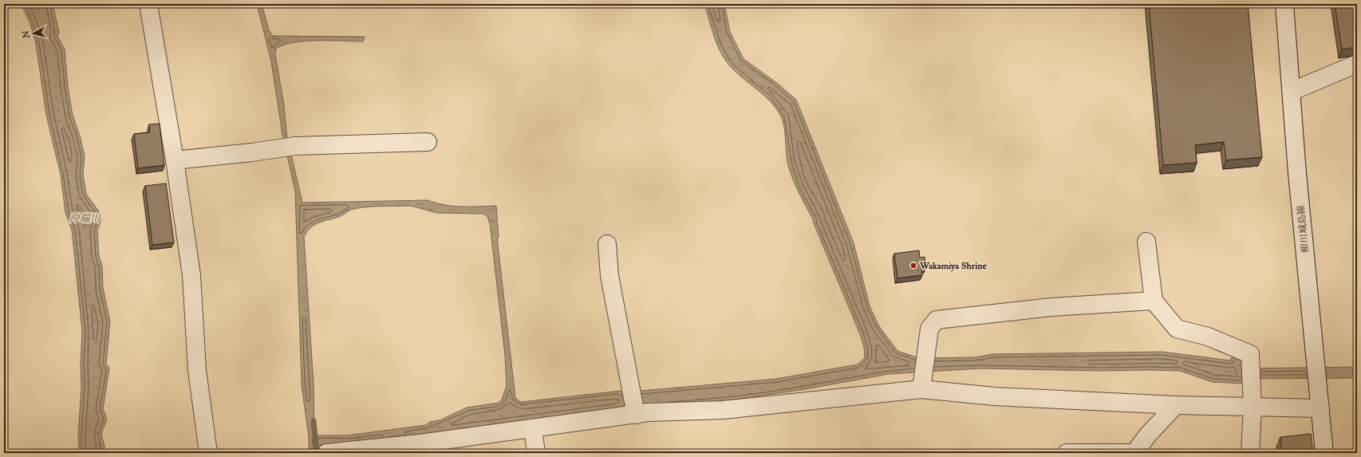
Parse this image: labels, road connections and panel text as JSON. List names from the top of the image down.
{
  "streets": {
    "street": ["柳川城島線"]
  },
  "water": ["沖端川"],
  "places": ["Wakamiya Shrine"],
  "north": "left"
}
